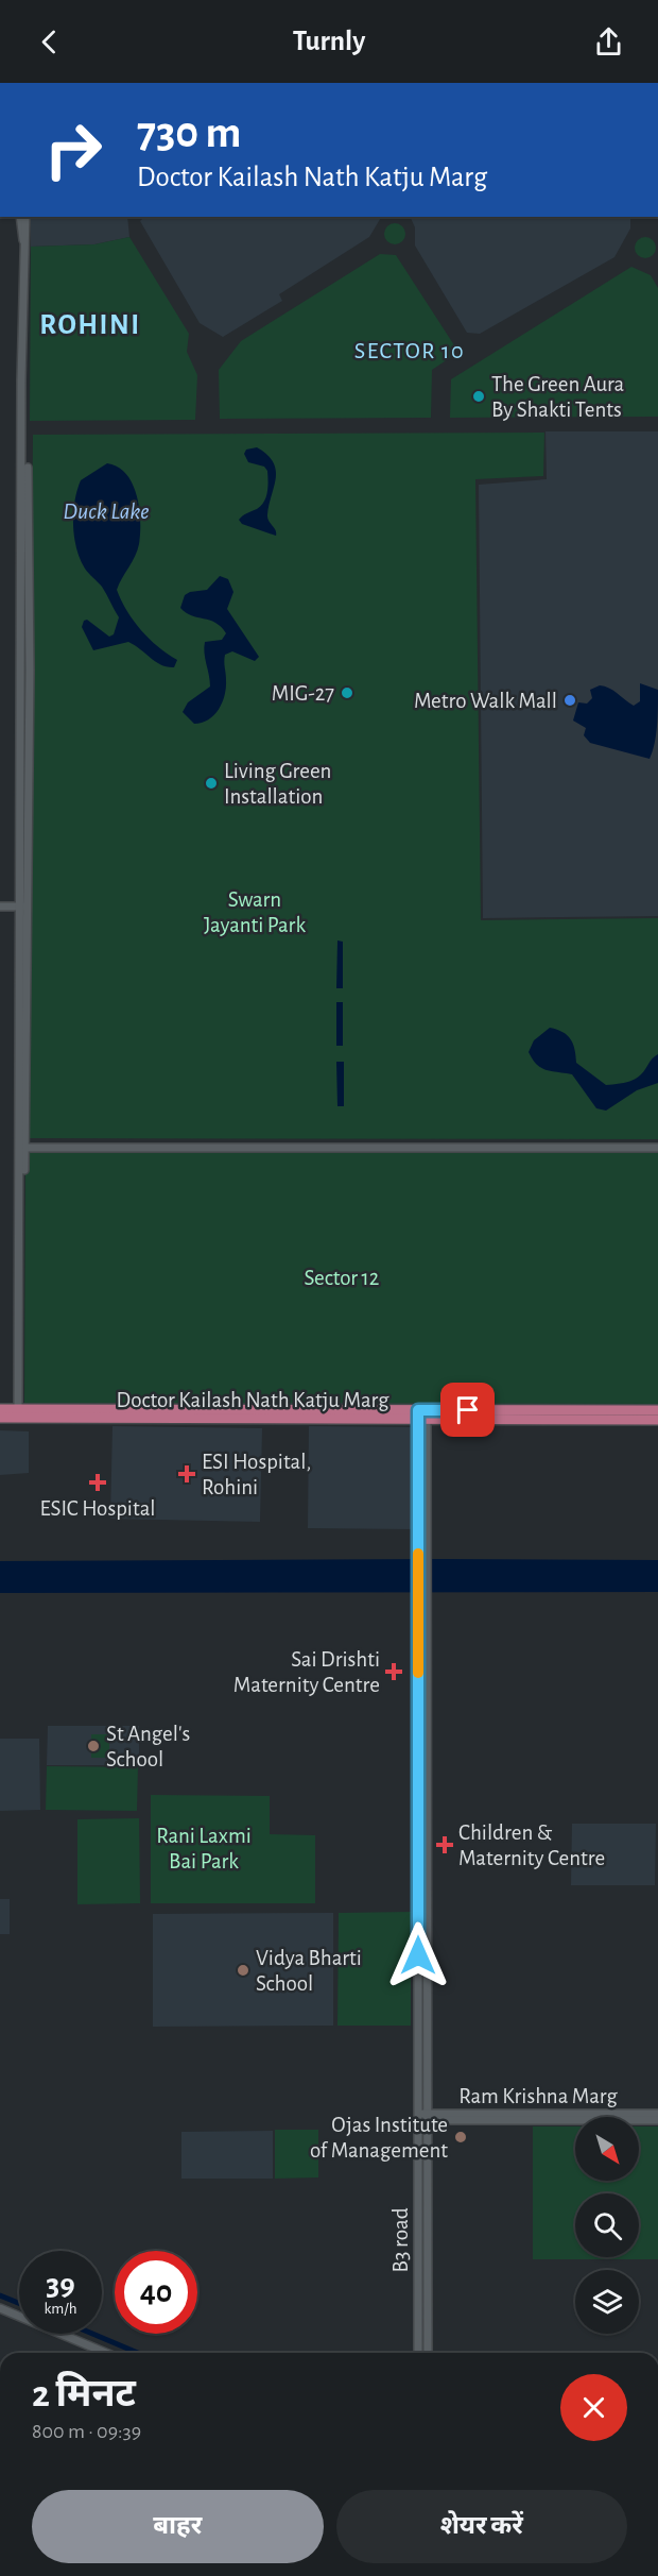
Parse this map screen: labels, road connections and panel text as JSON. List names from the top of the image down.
{
  "streets": {
    "main road": ["Doctor Kailash Nath Katju Marg"],
    "street": ["Ram Krishna Marg", "B3 road"]
  },
  "crossings": [
    ["Doctor Kailash Nath Katju Marg", "B3 road"],
    ["Ram Krishna Marg", "B3 road"]
  ],
  "districts": ["ROHINI", "SECTOR 10"],
  "water": ["Duck Lake"],
  "parks": ["Swarn Jayanti Park", "Sector 12", "Rani Laxmi Bai Park"],
  "places": {
    "other": [
      "The Green Aura By Shakti Tents",
      "MIG-27",
      "Metro Walk Mall",
      "Living Green Installation",
      "St Angel's School",
      "Vidya Bharti School",
      "Ojas Institute of Management"
    ],
    "health": [
      "ESI Hospital, Rohini",
      "ESIC Hospital",
      "Sai Drishti Maternity Centre",
      "Children & Maternity Centre"
    ]
  },
  "north": "bottom right",
  "page": {
    "header": "Turnly",
    "turn": ["730 m", "Doctor Kailash Nath Katju Marg"],
    "speed": "39 km/h",
    "limit": "40",
    "heading": ["2 मिनट", "800 m · 09:39"],
    "buttons": ["बाहर", "शेयर करें"]
  }
}
